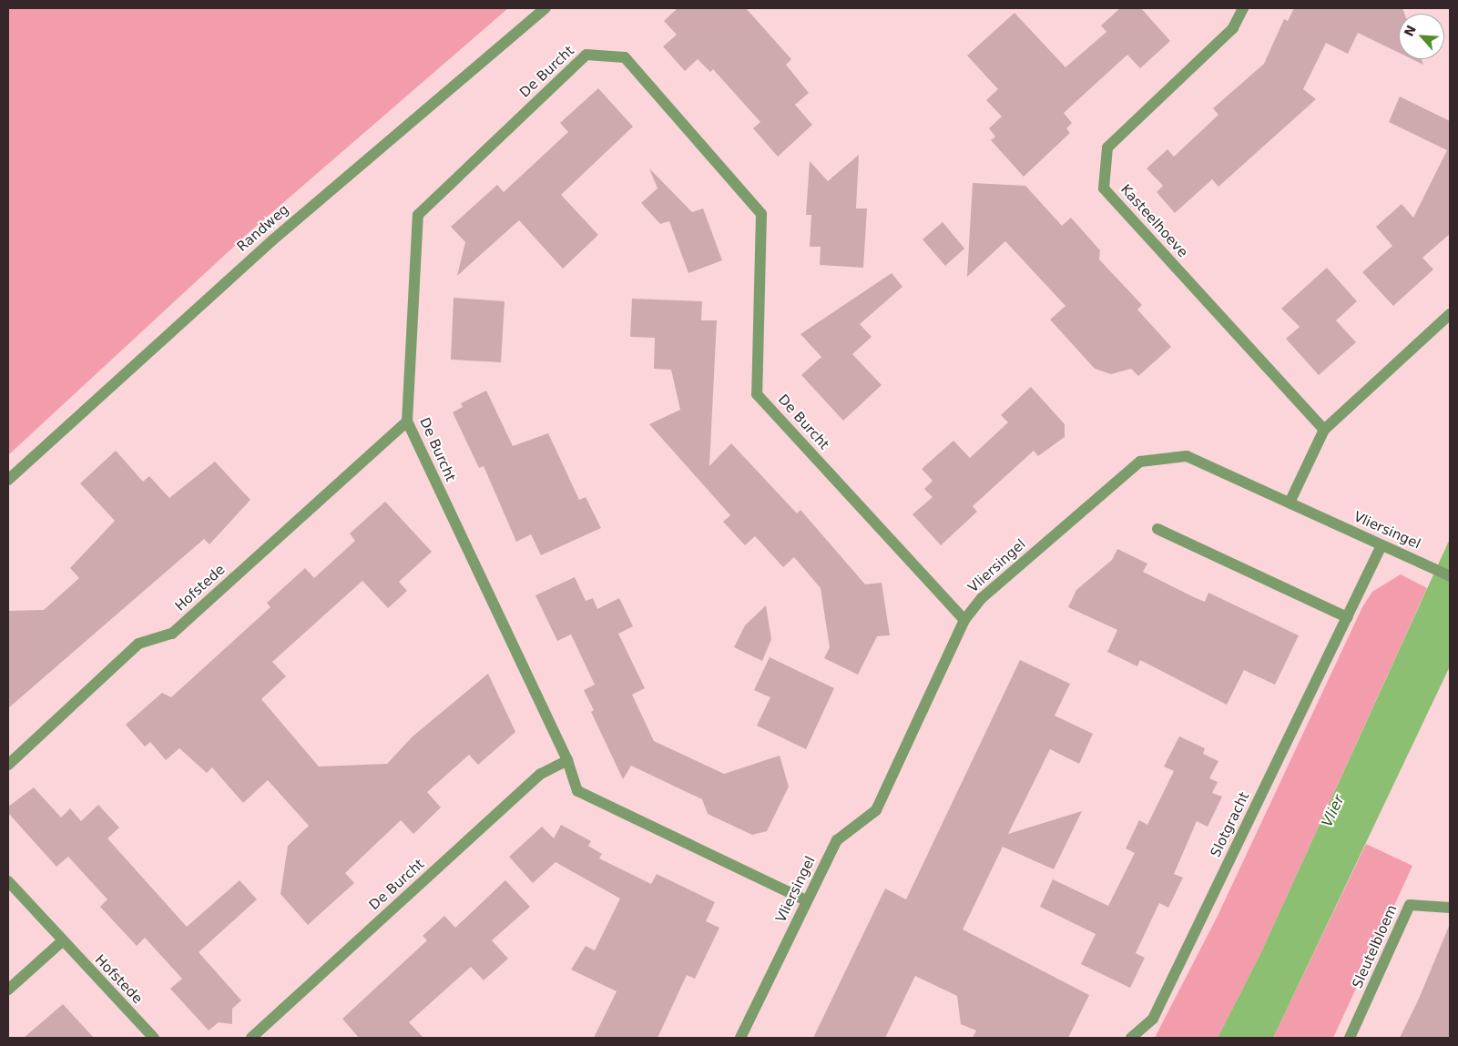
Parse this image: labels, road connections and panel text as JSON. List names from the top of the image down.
{
  "streets": {
    "street": [
      "De Burcht",
      "Kasteelhoeve",
      "Randweg",
      "Vliersingel",
      "Hofstede",
      "Slotgracht",
      "Sleutelbloem"
    ]
  },
  "crossings": [
    ["De Burcht", "Vliersingel"],
    ["De Burcht", "Hofstede"],
    ["Vliersingel", "Slotgracht"]
  ],
  "water": ["Vlier"],
  "north": "top left"
}
